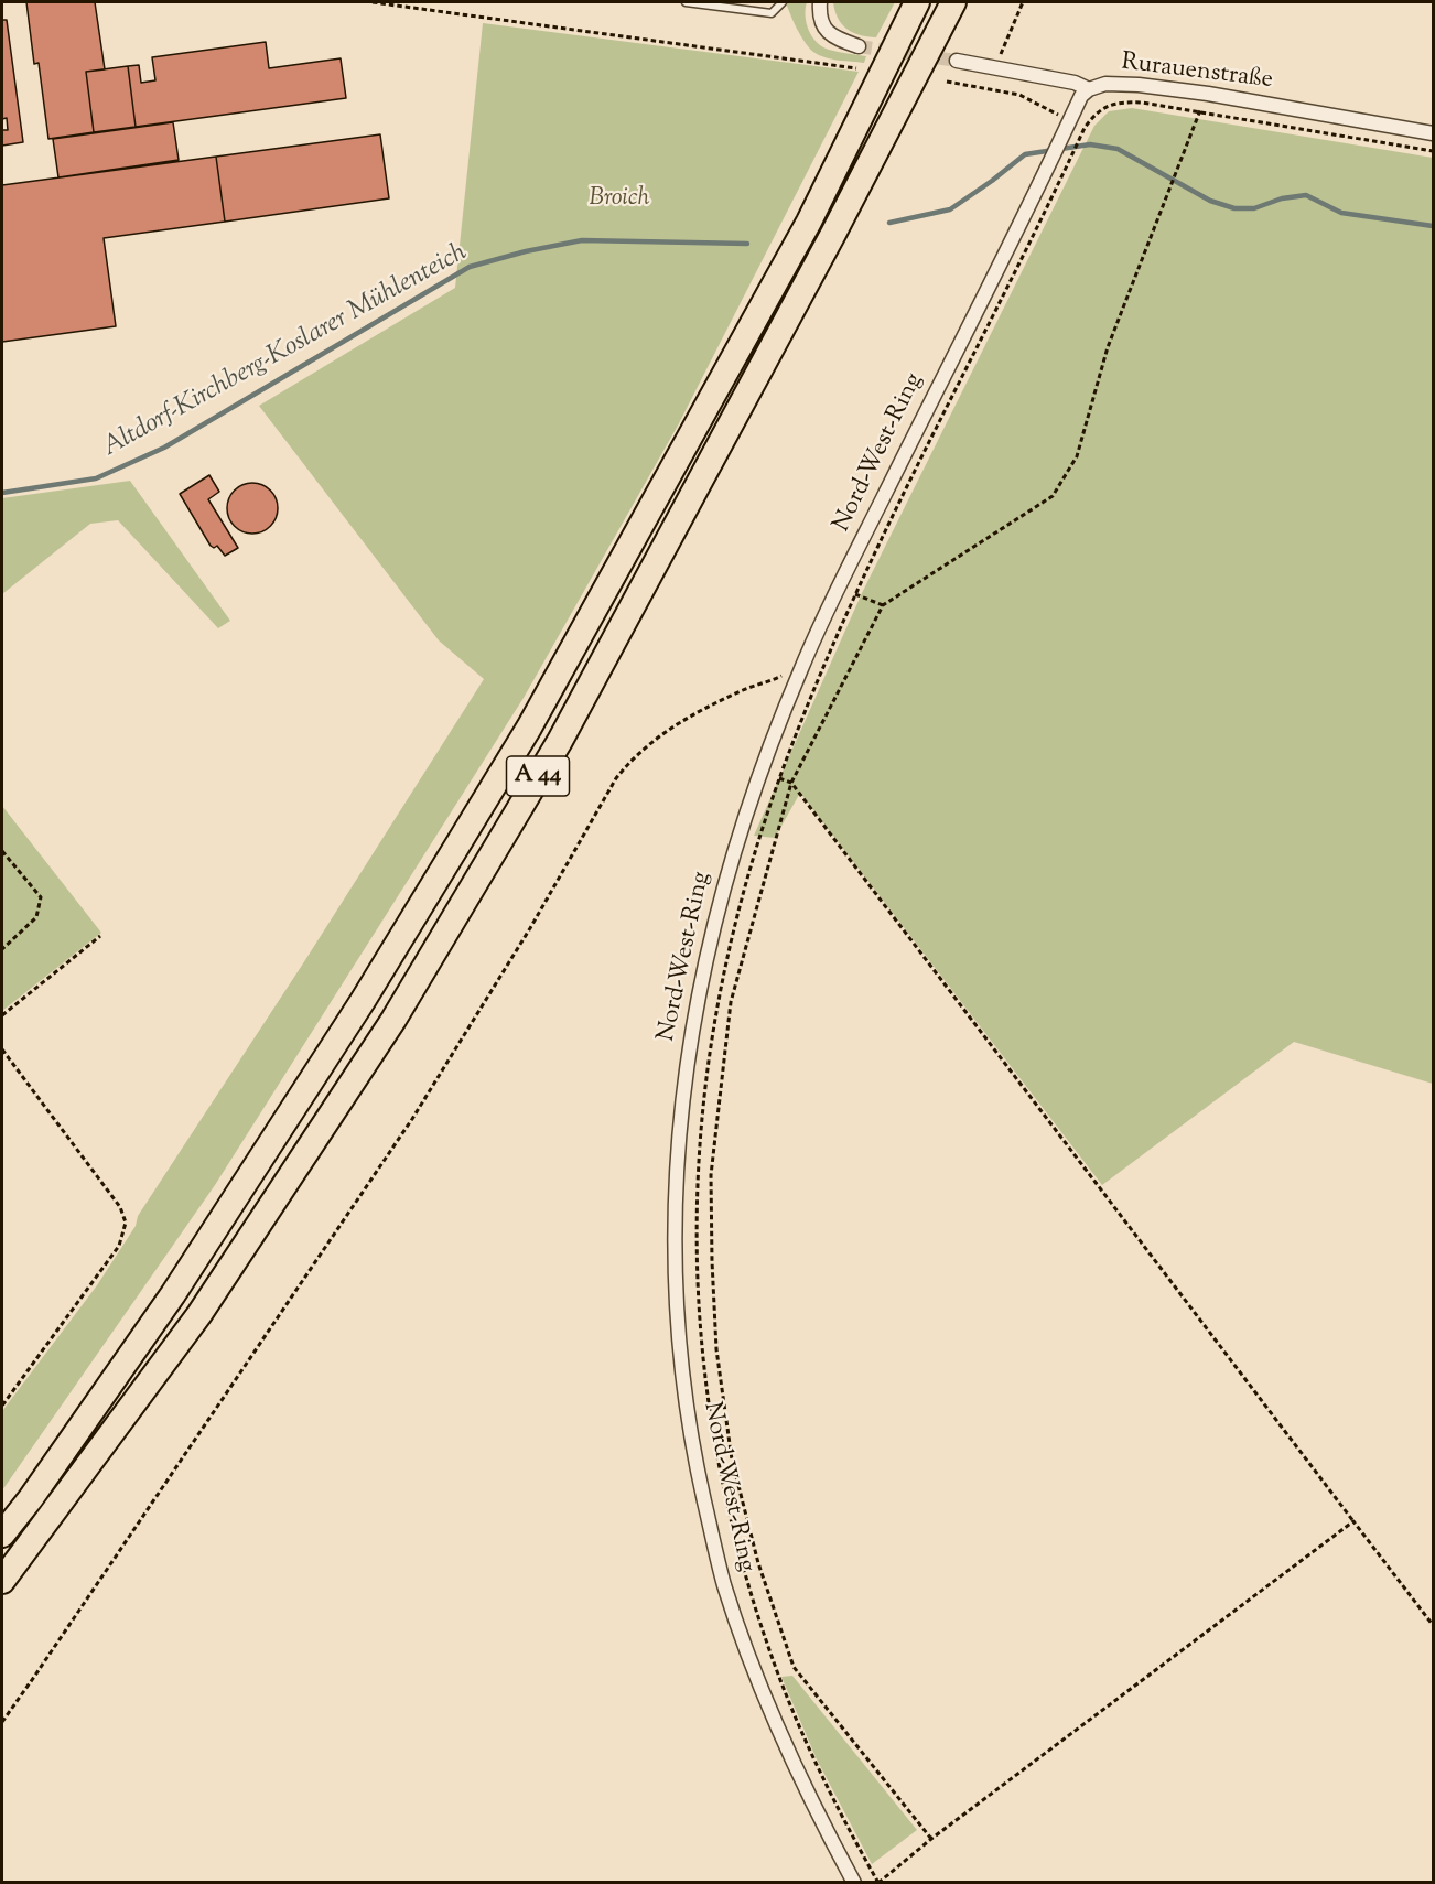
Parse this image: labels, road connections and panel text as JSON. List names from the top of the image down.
{
  "streets": {
    "highway": ["A 44"],
    "street": ["Rurauenstraße", "Nord-West-Ring"]
  },
  "crossings": [
    ["Rurauenstraße", "Nord-West-Ring"]
  ],
  "water": ["Altdorf-Kirchberg-Koslarer Mühlenteich"],
  "parks": ["Broich"]
}
